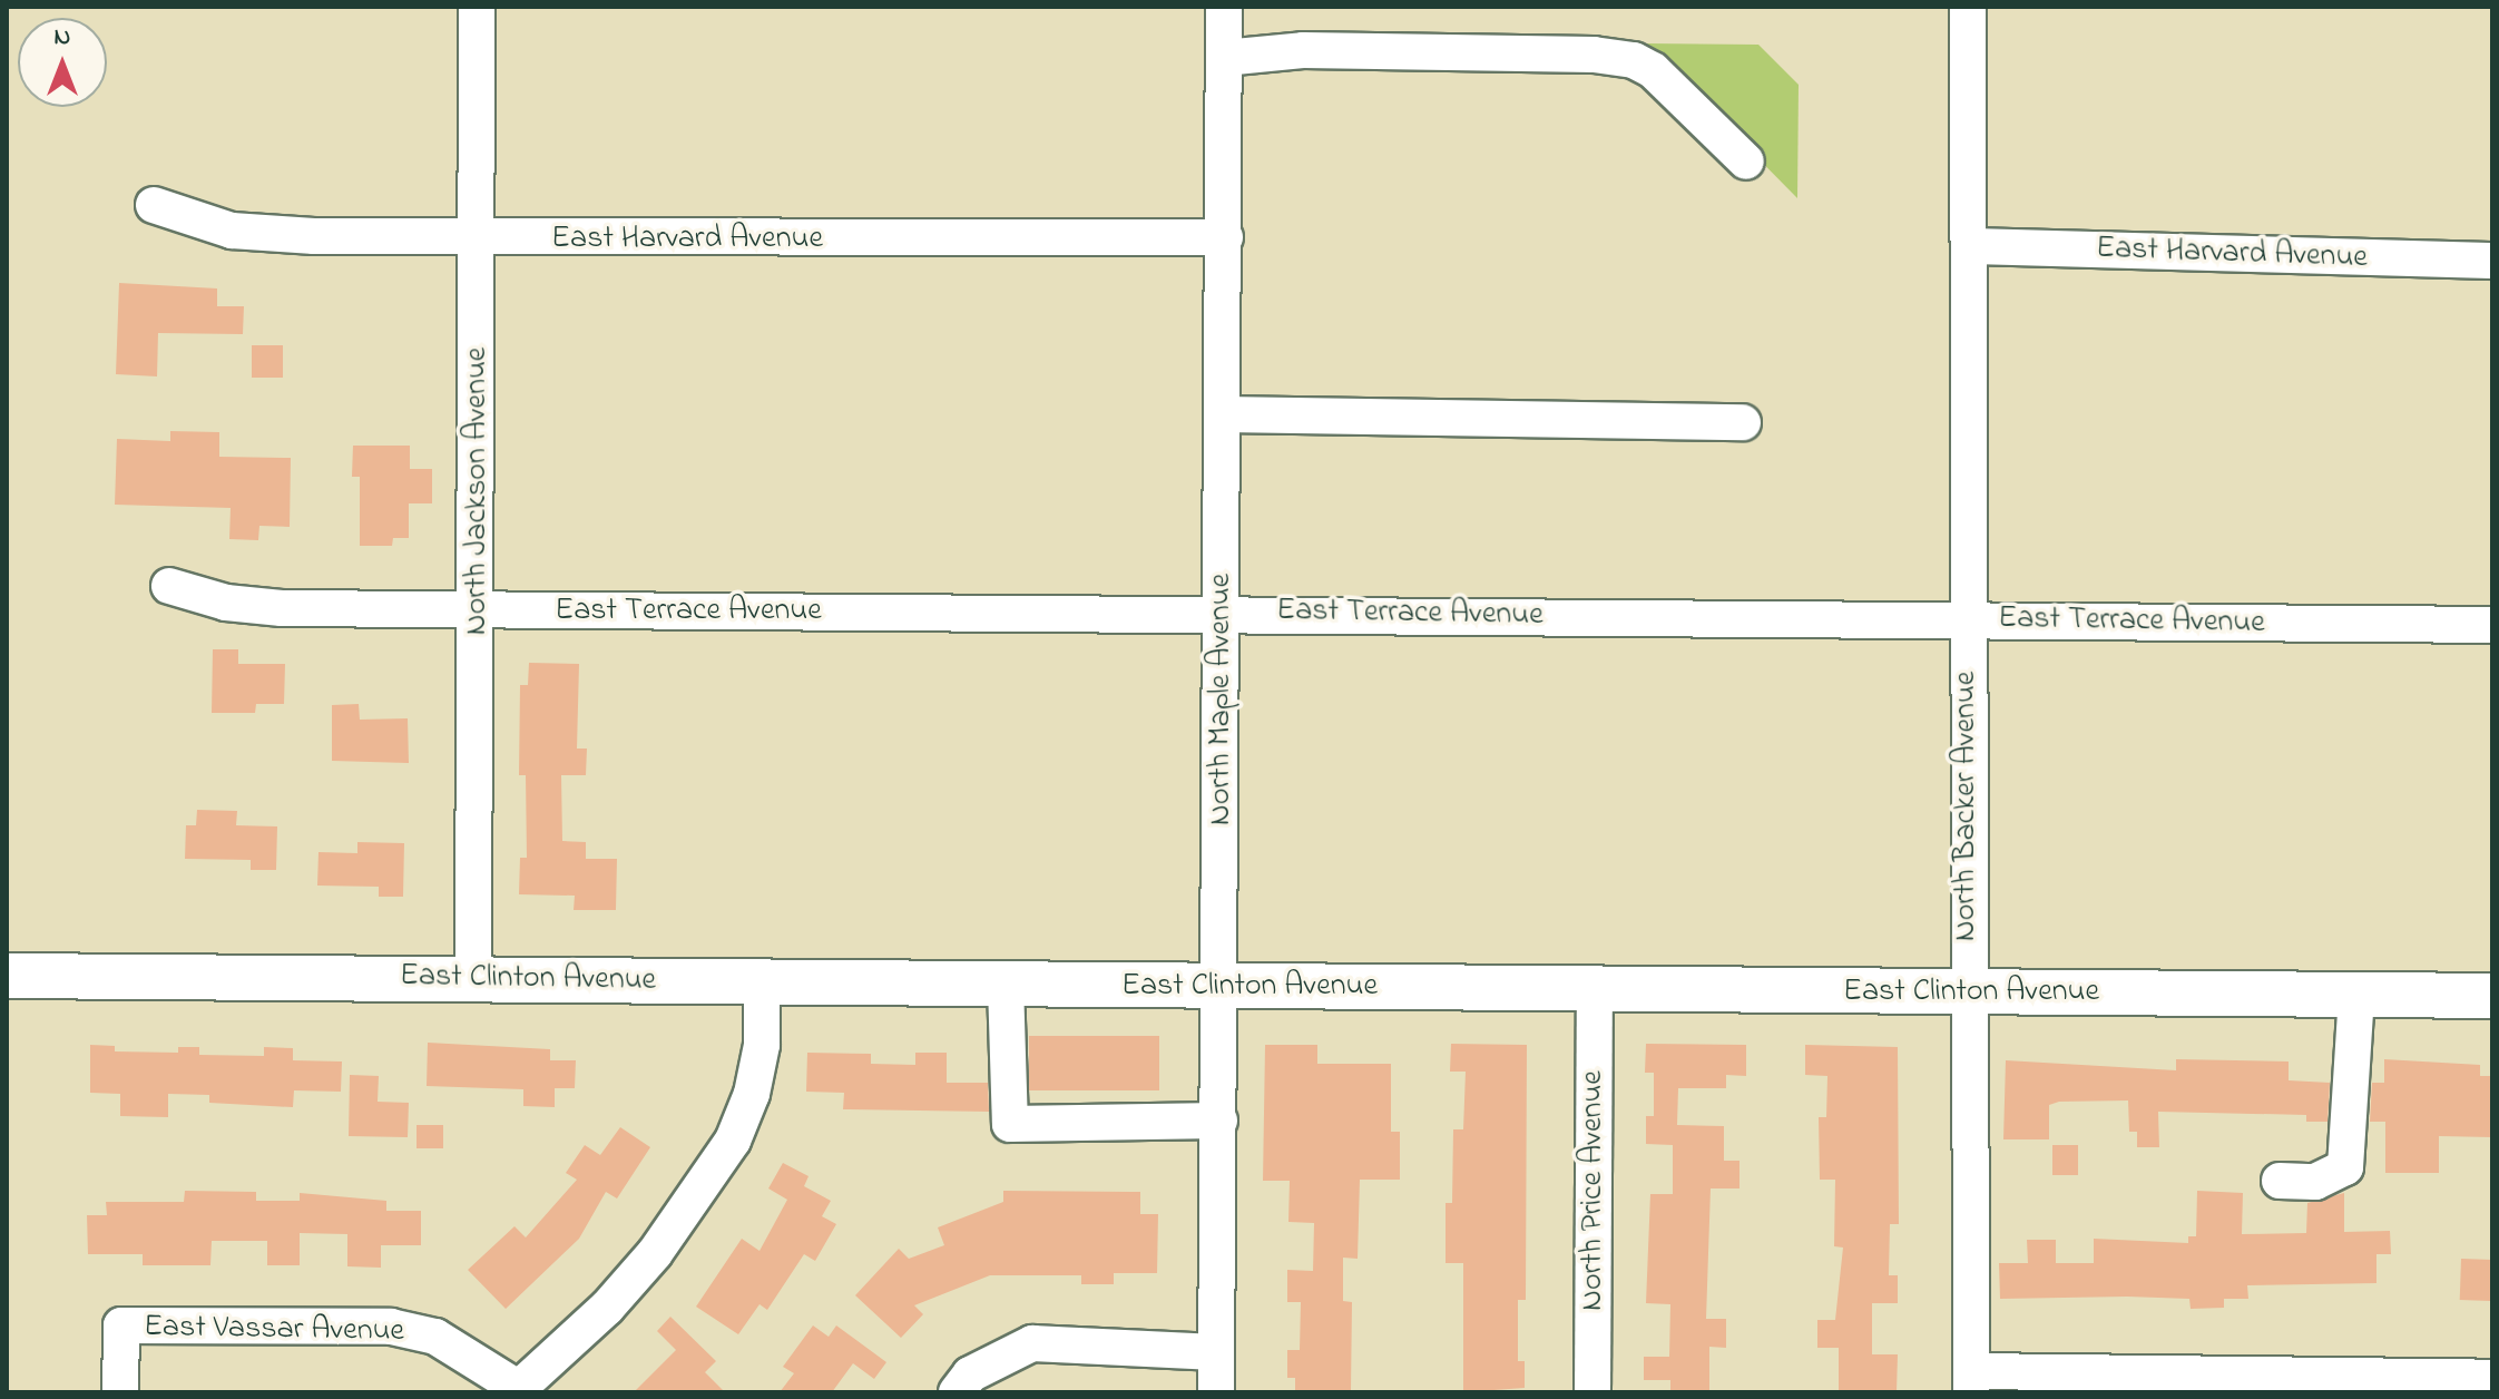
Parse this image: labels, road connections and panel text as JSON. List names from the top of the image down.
{
  "streets": {
    "main road": ["East Clinton Avenue"],
    "street": [
      "East Harvard Avenue",
      "North Jackson Avenue",
      "East Terrace Avenue",
      "North Maple Avenue",
      "North Backer Avenue",
      "North Price Avenue",
      "East Vassar Avenue"
    ]
  },
  "crossings": [
    ["East Harvard Avenue", "North Jackson Avenue"],
    ["East Harvard Avenue", "North Maple Avenue"],
    ["East Harvard Avenue", "North Backer Avenue"],
    ["North Jackson Avenue", "East Terrace Avenue"],
    ["North Jackson Avenue", "East Clinton Avenue"],
    ["East Terrace Avenue", "North Maple Avenue"],
    ["East Terrace Avenue", "North Backer Avenue"],
    ["North Maple Avenue", "East Clinton Avenue"],
    ["North Backer Avenue", "East Clinton Avenue"],
    ["East Clinton Avenue", "North Price Avenue"]
  ],
  "north": "top"
}
